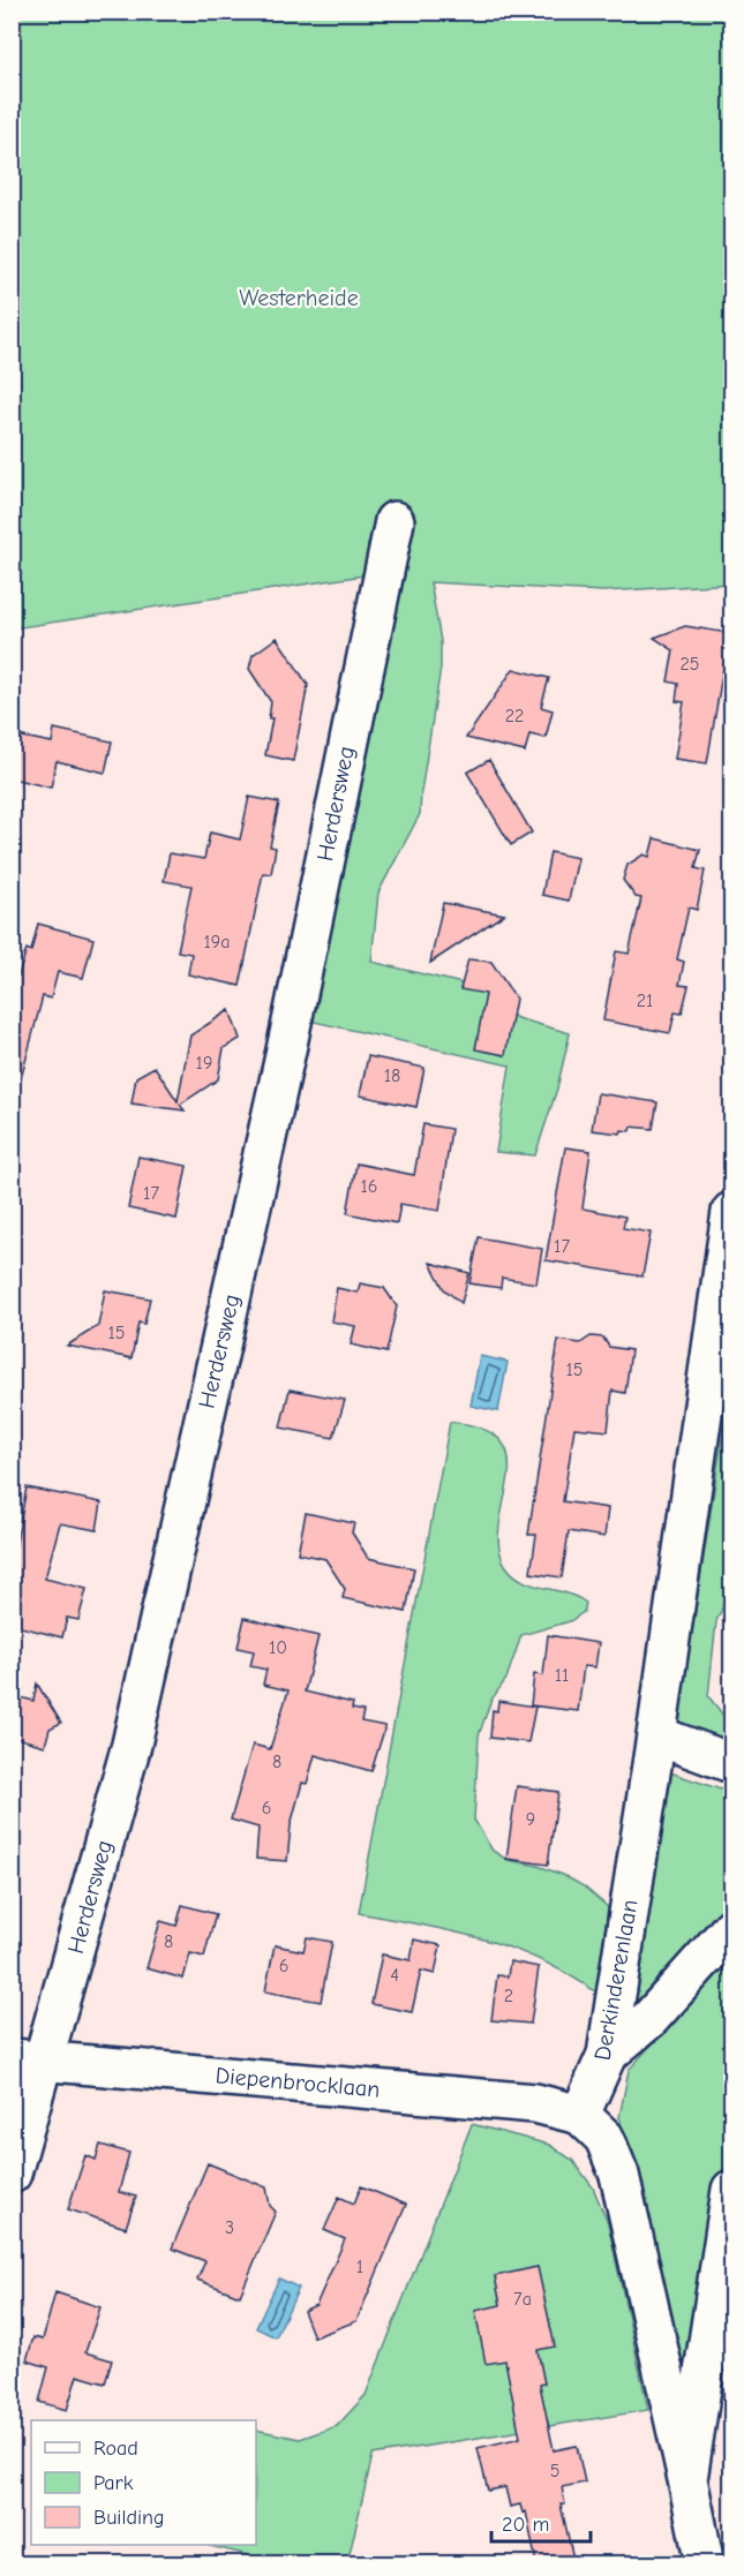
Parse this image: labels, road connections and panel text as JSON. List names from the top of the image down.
{
  "streets": {
    "street": ["Herdersweg", "Derkinderenlaan", "Diepenbrocklaan"]
  },
  "crossings": [
    ["Herdersweg", "Diepenbrocklaan"],
    ["Derkinderenlaan", "Diepenbrocklaan"]
  ],
  "parks": ["Westerheide"],
  "house_numbers": [
    "25",
    "22",
    "19a",
    "21",
    "19",
    "18",
    "16",
    "17",
    "17",
    "15",
    "15",
    "10",
    "11",
    "8",
    "6",
    "9",
    "8",
    "6",
    "4",
    "2",
    "3",
    "1",
    "7a",
    "5"
  ],
  "legend": ["Road", "Park", "Building"],
  "scale_bar": "20 m"
}
